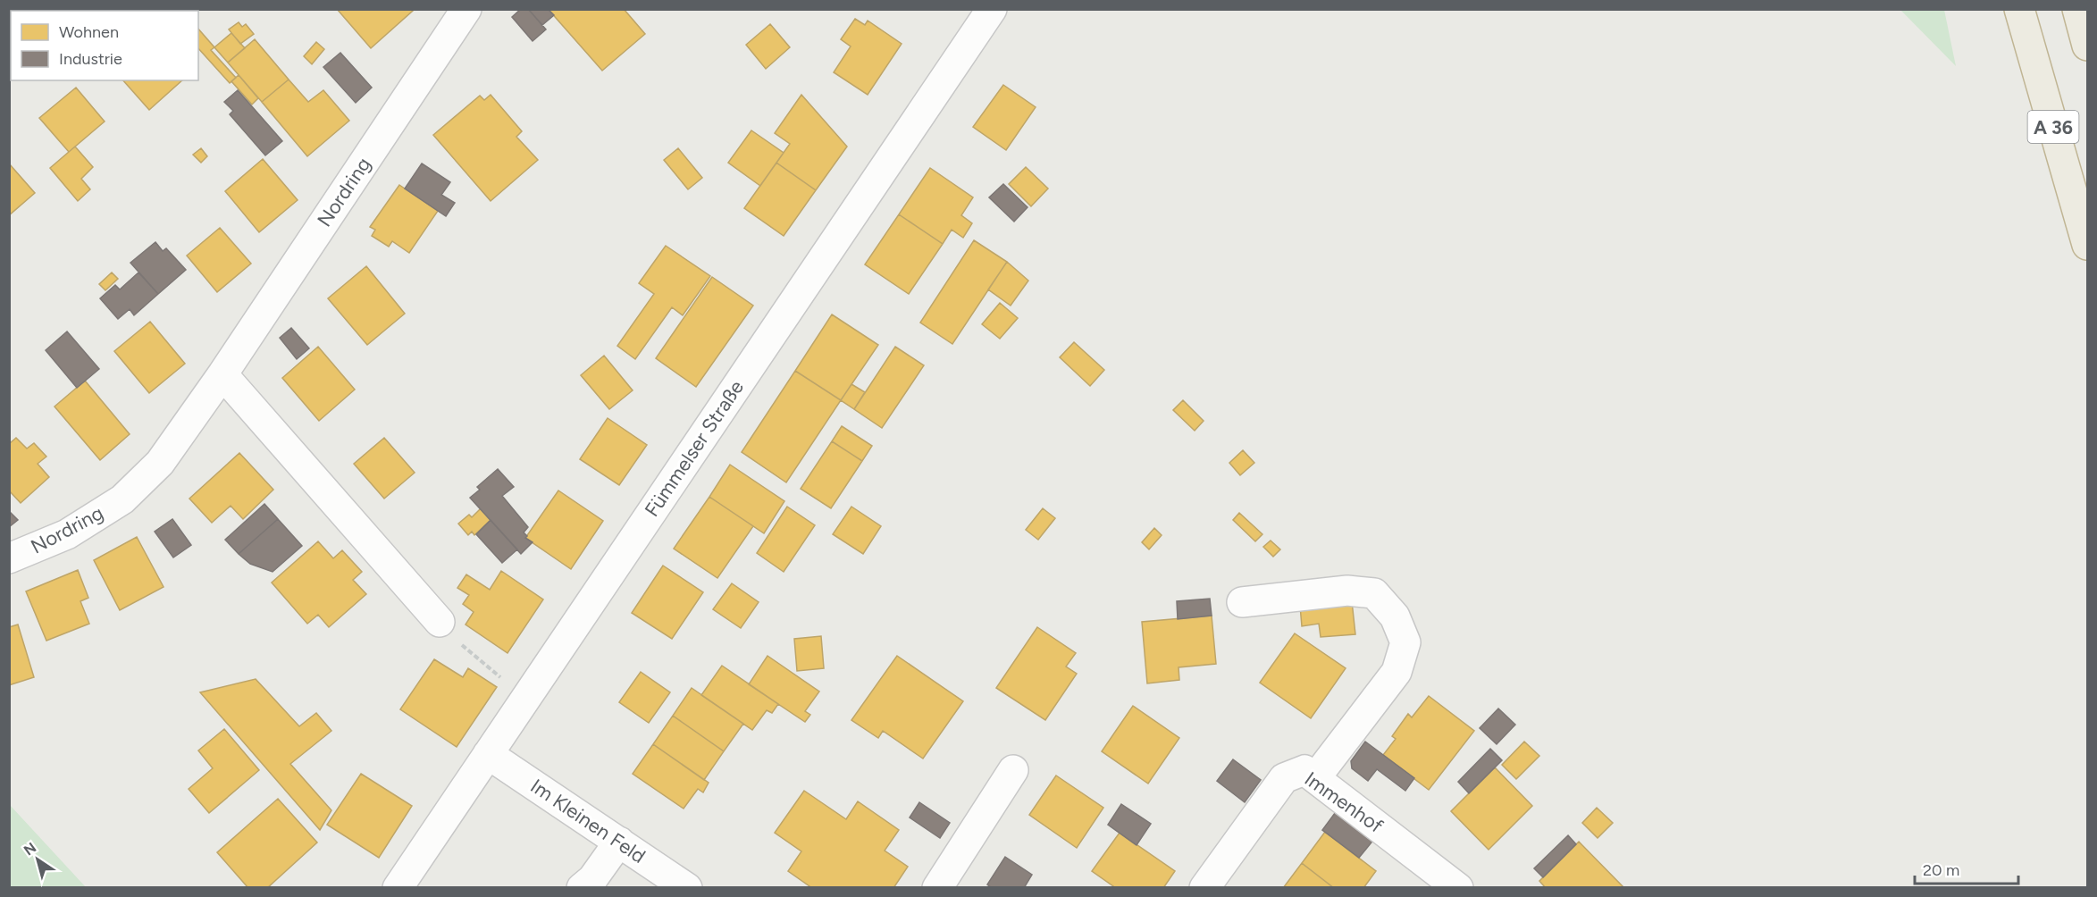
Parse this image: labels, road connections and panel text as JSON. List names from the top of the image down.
{
  "streets": {
    "highway": ["A 36"],
    "street": [
      "Nordring",
      "Fümmelser Straße",
      "Immenhof",
      "Im Kleinen Feld"
    ]
  },
  "crossings": [
    ["Fümmelser Straße", "Im Kleinen Feld"]
  ],
  "legend": ["Wohnen", "Industrie"],
  "scale_bar": "20 m",
  "north": "top left"
}
